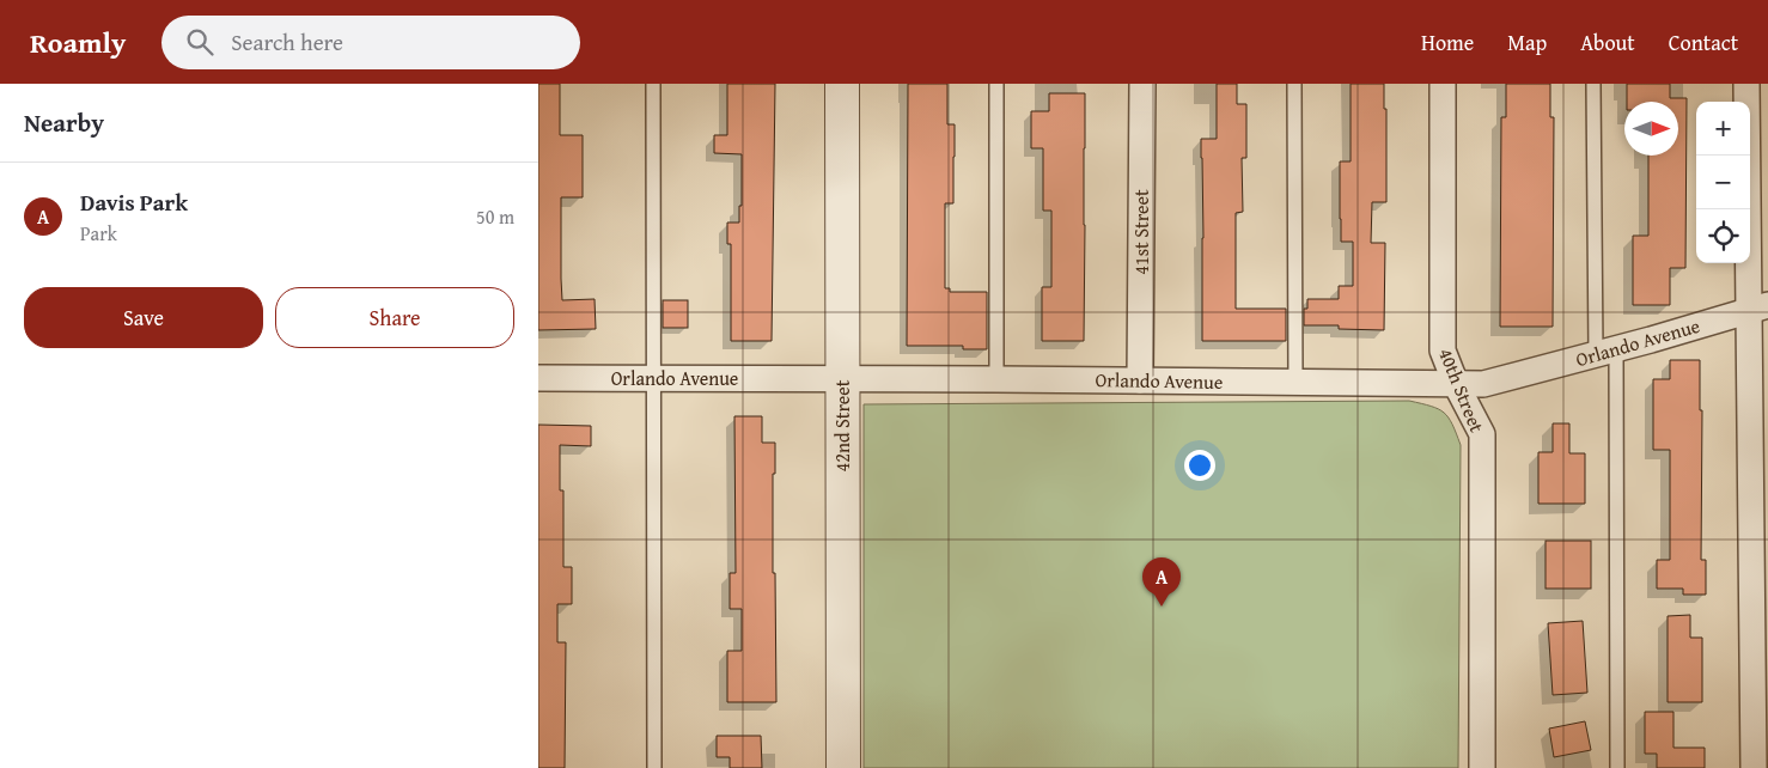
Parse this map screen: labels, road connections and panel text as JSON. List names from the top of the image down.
{
  "streets": {
    "street": [
      "41st Street",
      "Orlando Avenue",
      "40th Street",
      "42nd Street"
    ]
  },
  "crossings": [
    ["41st Street", "Orlando Avenue"],
    ["Orlando Avenue", "40th Street"],
    ["Orlando Avenue", "42nd Street"]
  ],
  "north": "right",
  "page": {
    "header": "Roamly",
    "search": "Search here",
    "nav": [
      "Home",
      "Map",
      "About",
      "Contact"
    ],
    "heading": "Nearby",
    "map_buttons": ["+", "−"],
    "list": [
      {
        "mark": "A",
        "name": "Davis Park",
        "note": "Park",
        "value": "50 m"
      }
    ],
    "buttons": ["Save", "Share"],
    "pins": "A"
  }
}
